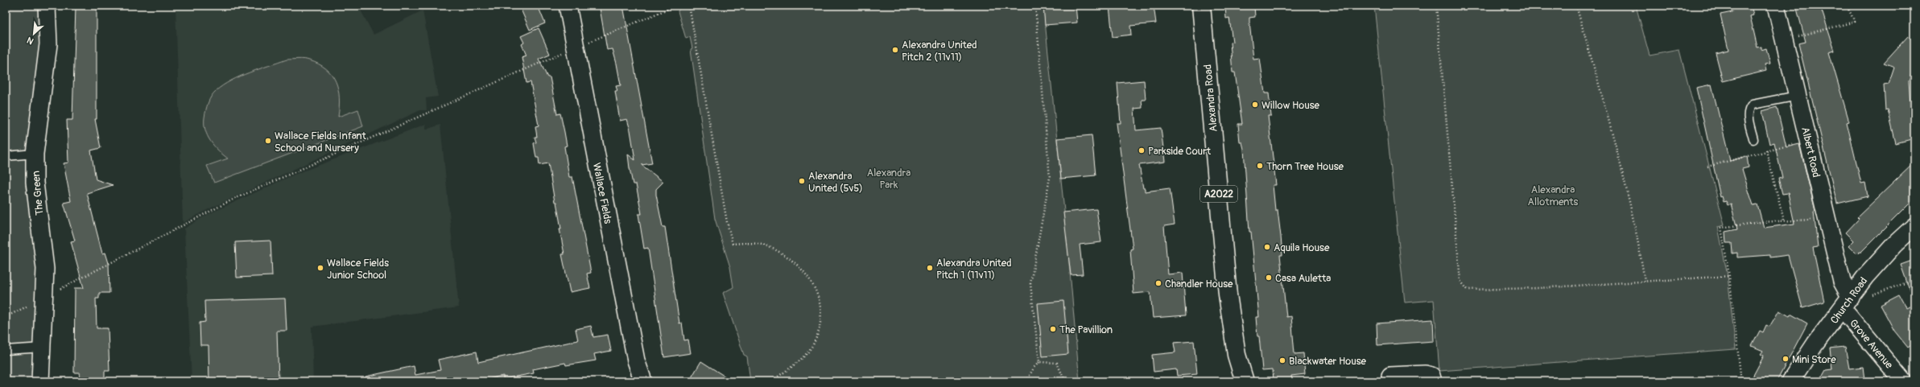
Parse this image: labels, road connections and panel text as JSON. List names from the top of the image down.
{
  "streets": {
    "main road": ["Alexandra Road", "A2022"],
    "street": [
      "Albert Road",
      "The Green",
      "Wallace Fields",
      "Church Road",
      "Grove Avenue"
    ]
  },
  "crossings": [
    ["Albert Road", "Church Road"],
    ["Albert Road", "Grove Avenue"],
    ["Church Road", "Grove Avenue"]
  ],
  "parks": ["Alexandra Park", "Alexandra Allotments"],
  "places": [
    "Alexandra United Pitch 2 (11v11)",
    "Willow House",
    "Wallace Fields Infant School and Nursery",
    "Parkside Court",
    "Thorn Tree House",
    "Alexandra United (5v5)",
    "Aquila House",
    "Wallace Fields Junior School",
    "Alexandra United Pitch 1 (11v11)",
    "Casa Auletta",
    "Chandler House",
    "The Pavillion",
    "Mini Store",
    "Blackwater House"
  ],
  "north": "bottom left"
}
